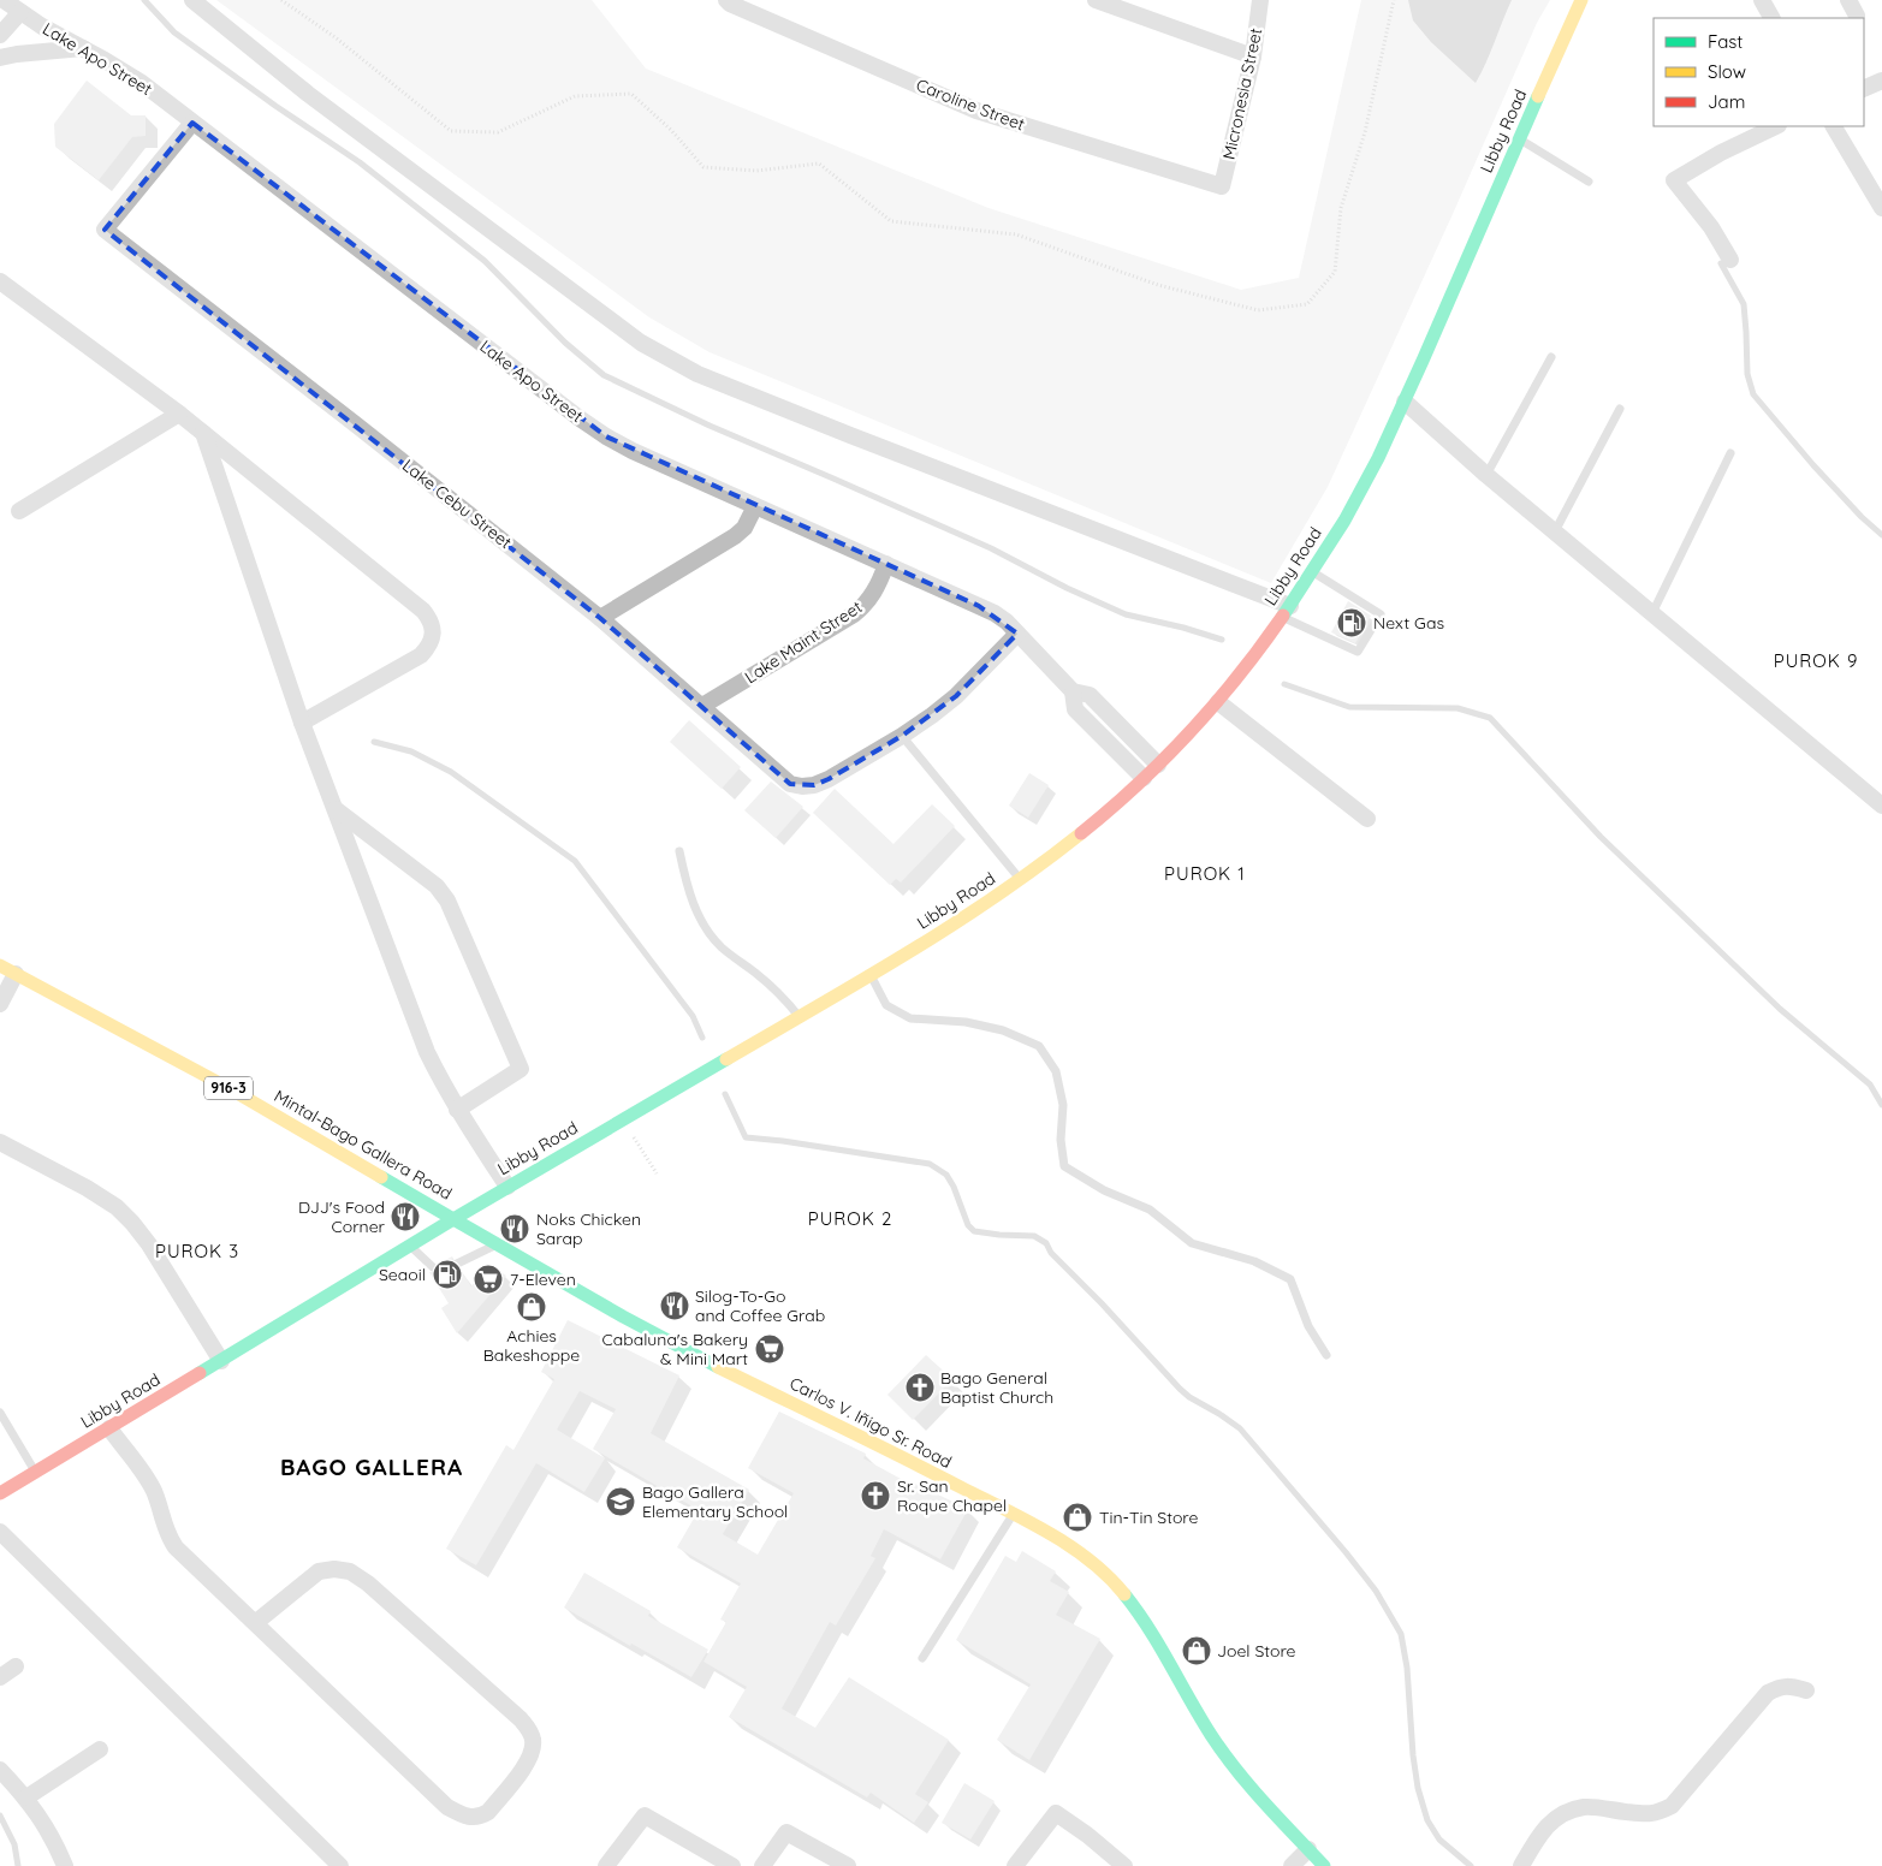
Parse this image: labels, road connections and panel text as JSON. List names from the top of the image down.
{
  "streets": {
    "main road": [
      "Libby Road",
      "916-3",
      "Mintal-Bago Gallera Road",
      "Carlos V. Iñigo Sr. Road"
    ],
    "street": [
      "Lake Apo Street",
      "Micronesia Street",
      "Caroline Street",
      "Lake Cebu Street",
      "Lake Maint Street"
    ]
  },
  "crossings": [
    ["Lake Apo Street", "Libby Road"],
    ["Lake Apo Street", "Lake Cebu Street"],
    ["Lake Apo Street", "Lake Maint Street"],
    ["Micronesia Street", "Caroline Street"],
    ["Libby Road", "Mintal-Bago Gallera Road"],
    ["Libby Road", "Carlos V. Iñigo Sr. Road"],
    ["Lake Cebu Street", "Lake Maint Street"],
    ["Mintal-Bago Gallera Road", "Carlos V. Iñigo Sr. Road"]
  ],
  "districts": [
    "PUROK 9",
    "PUROK 1",
    "PUROK 2",
    "PUROK 3",
    "BAGO GALLERA"
  ],
  "places": {
    "fuel station": ["Next Gas", "Seaoil"],
    "restaurant": ["DJJ's Food Corner", "Noks Chicken Sarap", "Silog-To-Go and Coffee Grab"],
    "supermarket": ["7-Eleven", "Cabaluna's Bakery & Mini Mart"],
    "shop": ["Achies Bakeshoppe", "Tin-Tin Store", "Joel Store"],
    "church": ["Bago General Baptist Church", "Sr. San Roque Chapel"],
    "school or university": ["Bago Gallera Elementary School"]
  },
  "legend": ["Fast", "Slow", "Jam"]
}
